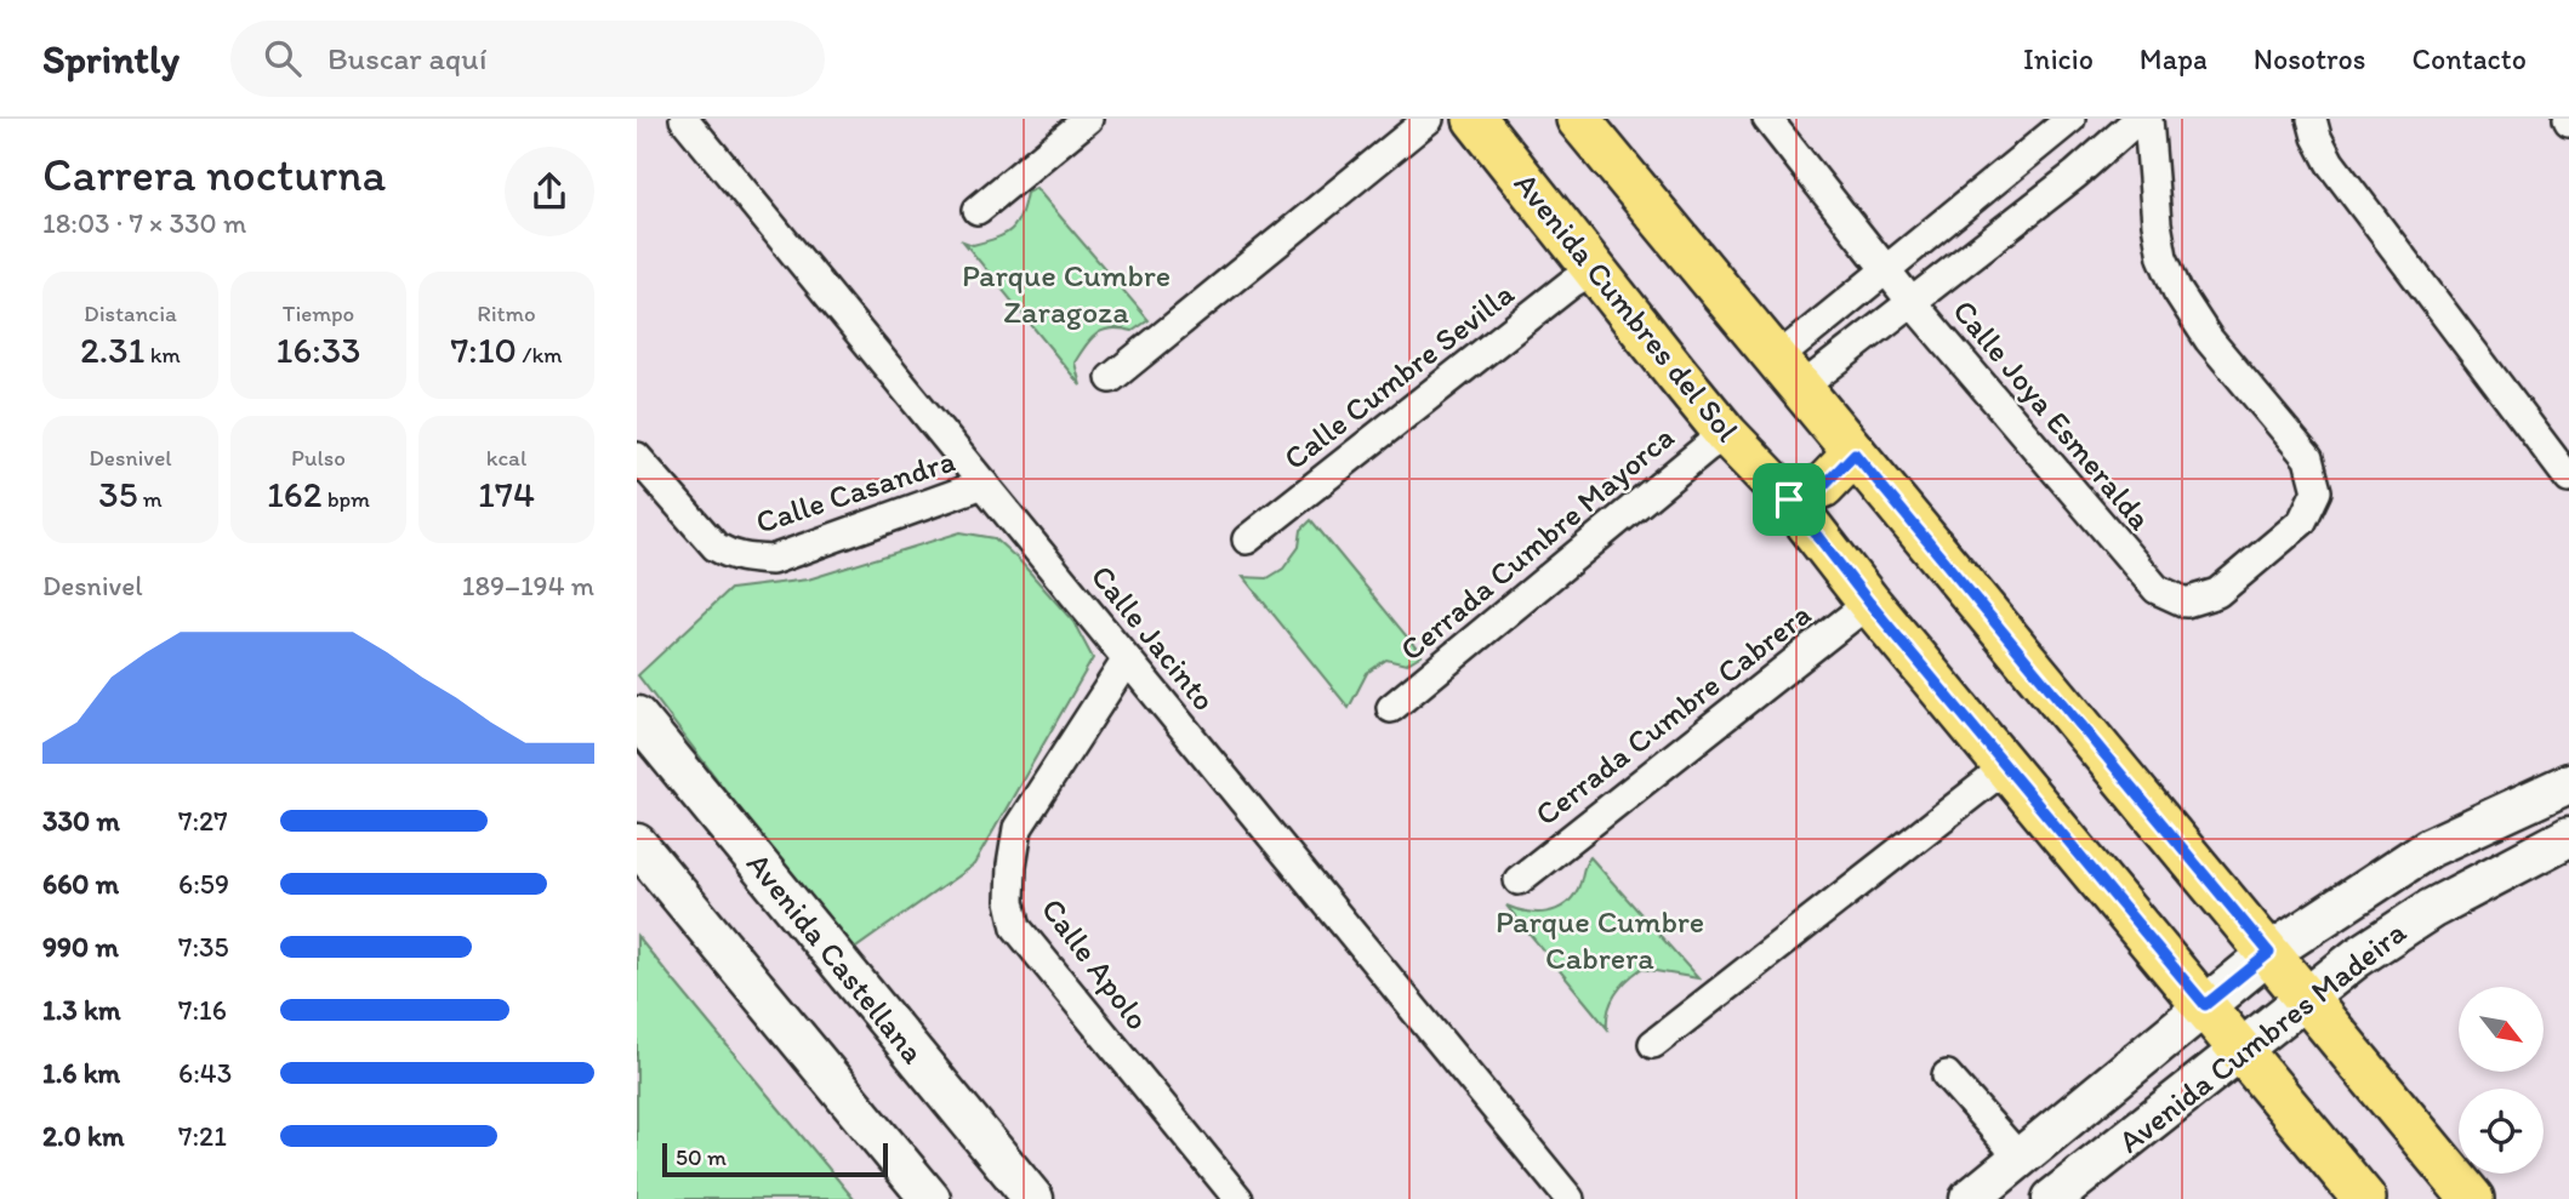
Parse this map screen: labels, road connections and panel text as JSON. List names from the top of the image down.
{
  "streets": {
    "main road": ["Avenida Cumbres del Sol"],
    "street": [
      "Calle Cumbre Sevilla",
      "Calle Joya Esmeralda",
      "Calle Casandra",
      "Cerrada Cumbre Mayorca",
      "Calle Jacinto",
      "Cerrada Cumbre Cabrera",
      "Avenida Castellana",
      "Calle Apolo",
      "Avenida Cumbres Madeira"
    ]
  },
  "crossings": [
    ["Avenida Cumbres del Sol", "Calle Cumbre Sevilla"],
    ["Avenida Cumbres del Sol", "Cerrada Cumbre Mayorca"],
    ["Avenida Cumbres del Sol", "Cerrada Cumbre Cabrera"],
    ["Avenida Cumbres del Sol", "Avenida Cumbres Madeira"],
    ["Calle Casandra", "Calle Jacinto"],
    ["Calle Jacinto", "Calle Apolo"]
  ],
  "parks": ["Parque Cumbre Zaragoza", "Parque Cumbre Cabrera"],
  "scale_bar": "50 m",
  "north": "bottom right",
  "page": {
    "header": "Sprintly",
    "search": "Buscar aquí",
    "nav": [
      "Inicio",
      "Mapa",
      "Nosotros",
      "Contacto"
    ],
    "heading": ["Carrera nocturna", "18:03 · 7 × 330 m"],
    "stats": [
      ["Distancia", "2.31 km"],
      ["Tiempo", "16:33"],
      ["Ritmo", "7:10 /km"],
      ["Desnivel", "35 m"],
      ["Pulso", "162 bpm"],
      ["kcal", "174"]
    ],
    "chart": ["Desnivel", "189–194 m"],
    "list": [
      {
        "name": "330 m",
        "note": "7:27"
      },
      {
        "name": "660 m",
        "note": "6:59"
      },
      {
        "name": "990 m",
        "note": "7:35"
      },
      {
        "name": "1.3 km",
        "note": "7:16"
      },
      {
        "name": "1.6 km",
        "note": "6:43"
      },
      {
        "name": "2.0 km",
        "note": "7:21"
      }
    ],
    "scale": "50 m"
  }
}
